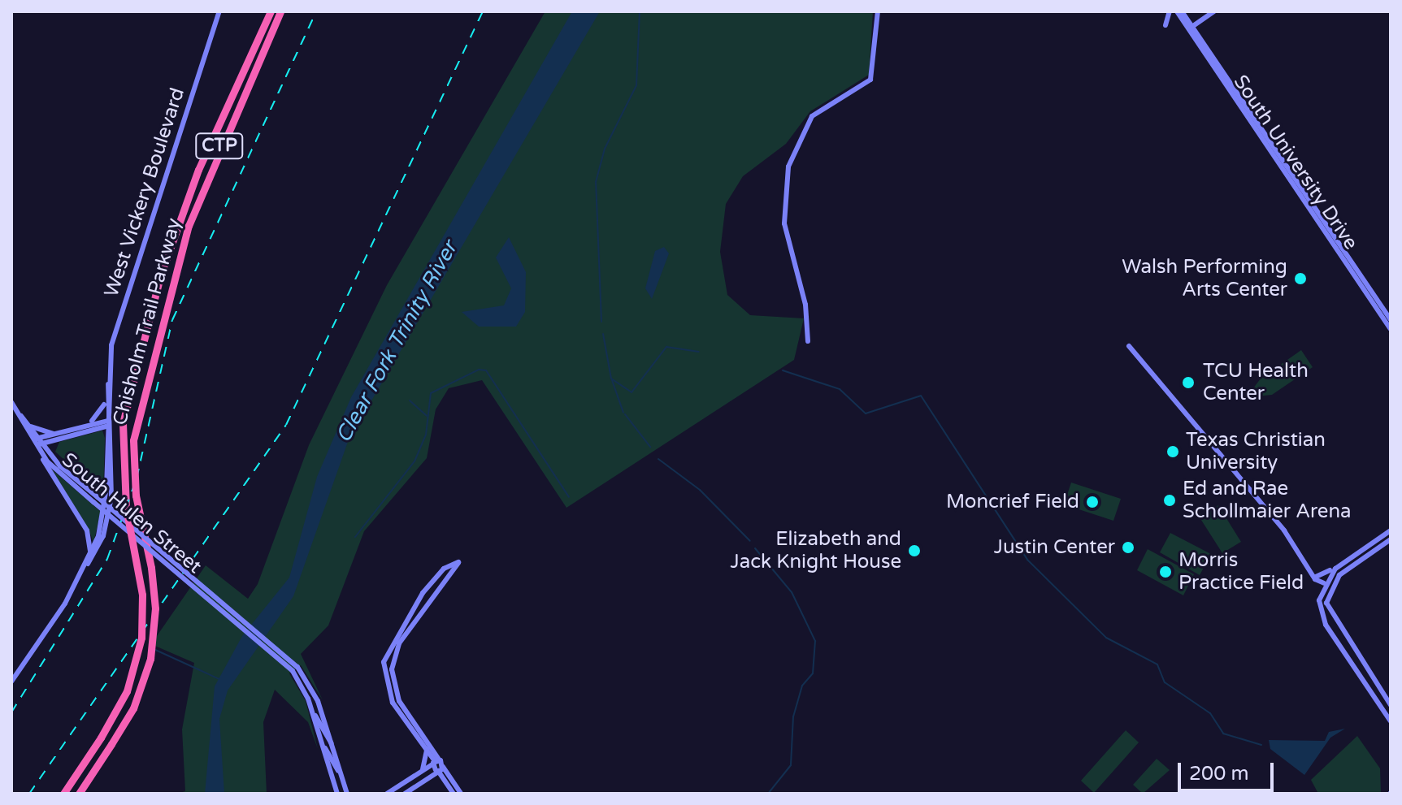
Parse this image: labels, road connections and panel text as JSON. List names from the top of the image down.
{
  "streets": {
    "highway": ["CTP", "Chisholm Trail Parkway"],
    "main road": ["South University Drive", "West Vickery Boulevard", "South Hulen Street"]
  },
  "water": ["Clear Fork Trinity River"],
  "places": [
    "Walsh Performing Arts Center",
    "TCU Health Center",
    "Texas Christian University",
    "Ed and Rae Schollmaier Arena",
    "Moncrief Field",
    "Justin Center",
    "Elizabeth and Jack Knight House",
    "Morris Practice Field"
  ],
  "scale_bar": "200 m"
}
